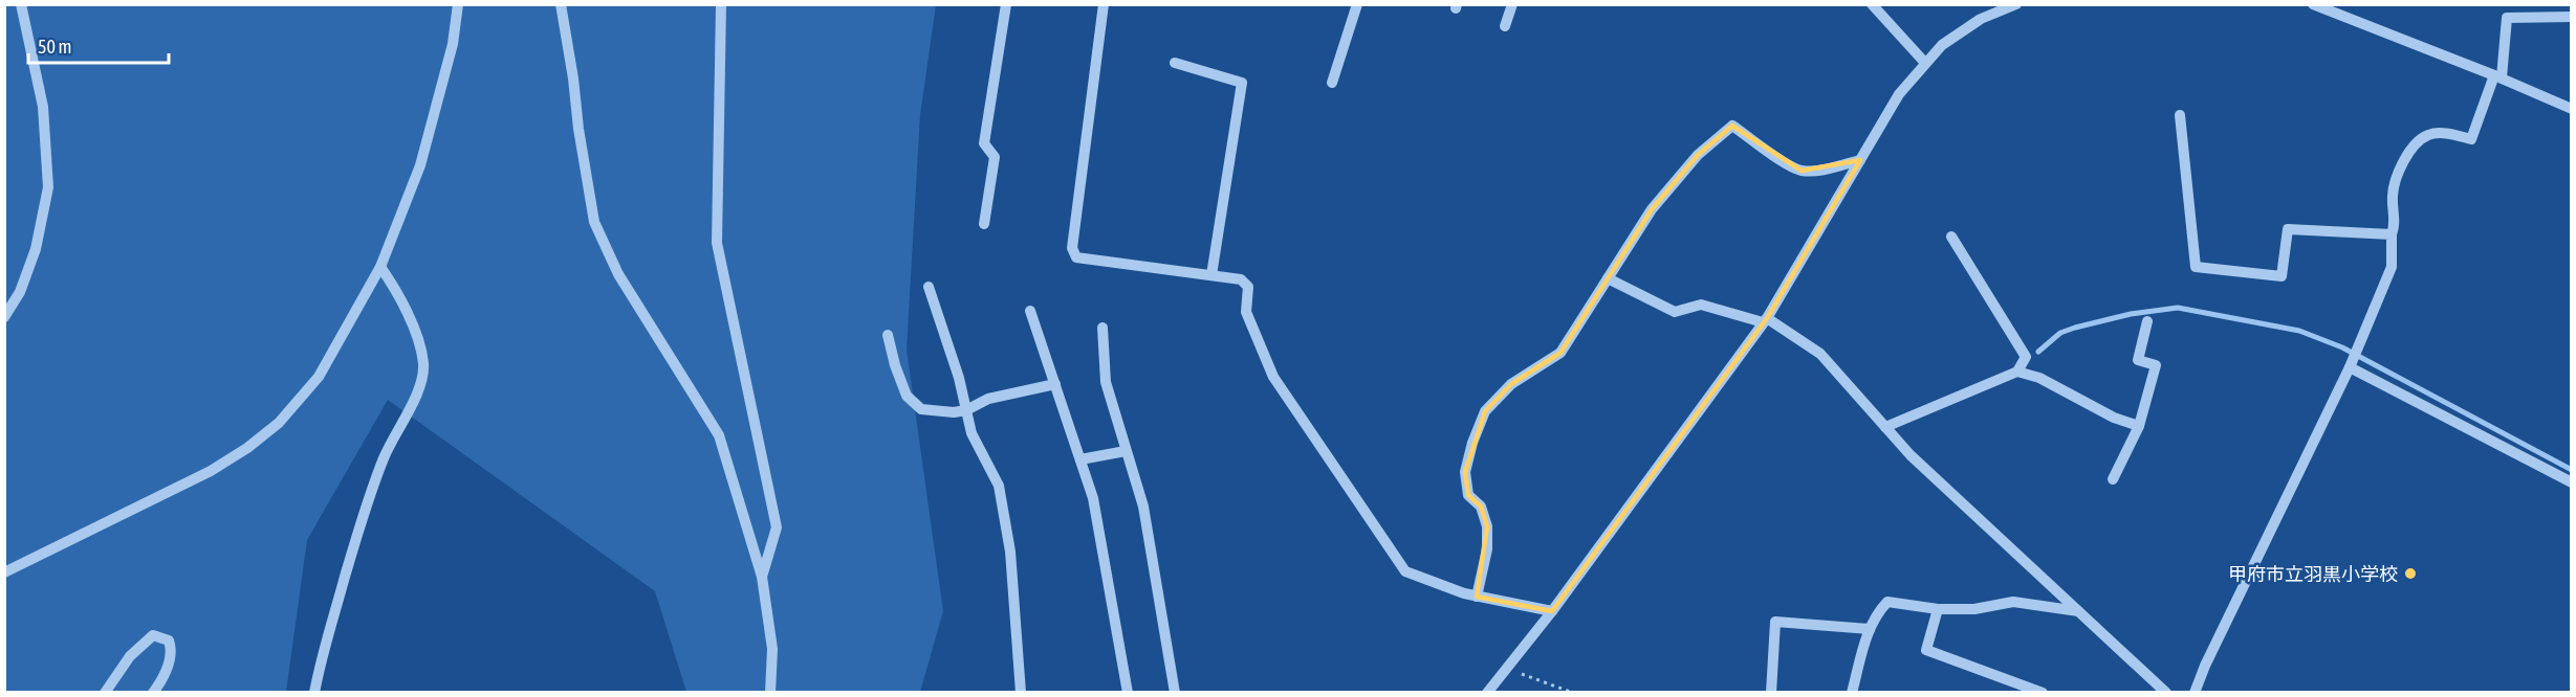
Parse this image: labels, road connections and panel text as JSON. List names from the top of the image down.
{
  "places": ["甲府市立羽黒小学校"],
  "scale_bar": "50 m"
}
